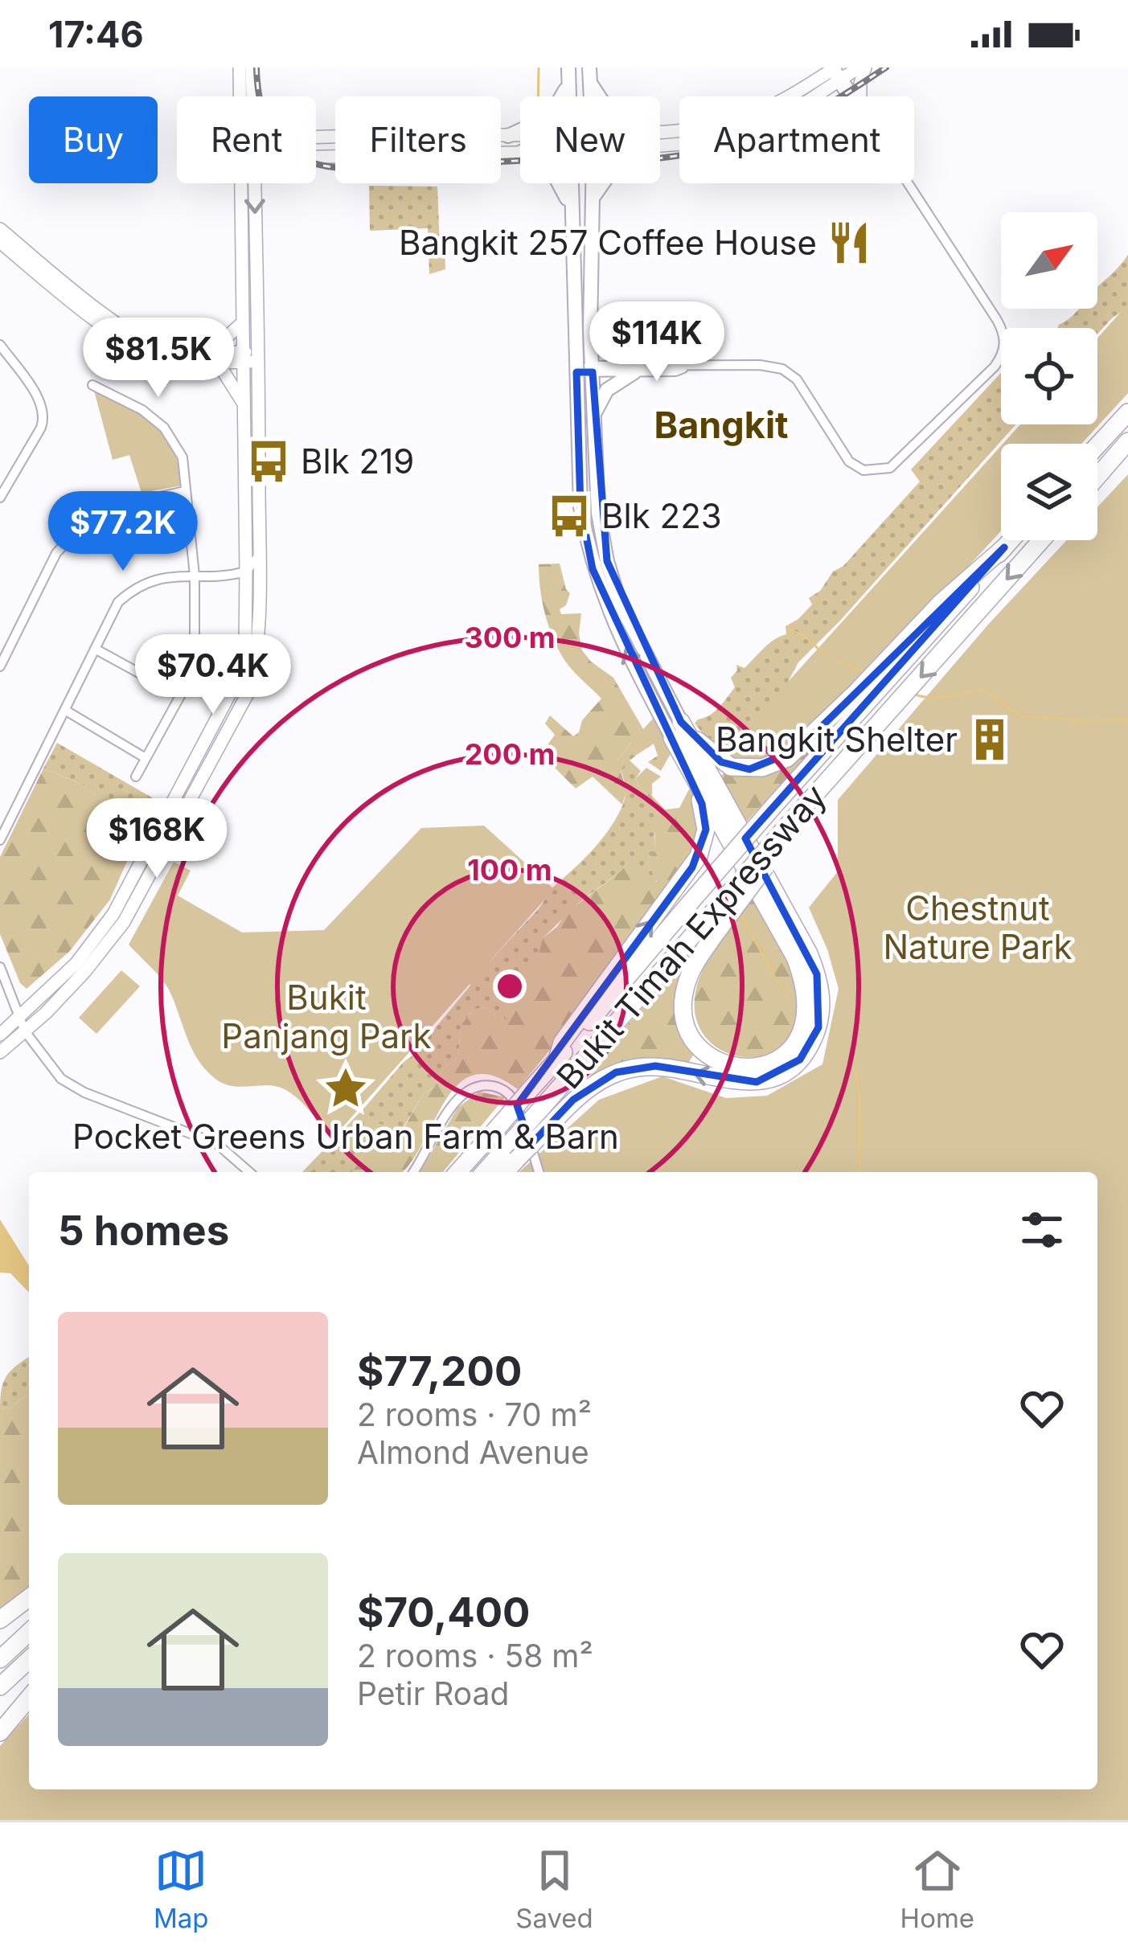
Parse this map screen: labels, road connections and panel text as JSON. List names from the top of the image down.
{
  "streets": {
    "highway": ["Bukit Timah Expressway"]
  },
  "districts": ["Bangkit"],
  "parks": ["Chestnut Nature Park", "Bukit Panjang Park"],
  "places": {
    "restaurant": ["Bangkit 257 Coffee House"],
    "bus stop": ["Blk 219", "Blk 223"],
    "building": ["Bangkit Shelter"],
    "place": ["Pocket Greens Urban Farm & Barn"]
  },
  "north": "top right",
  "page": {
    "status": "17:46",
    "chip": [
      "Buy",
      "Rent",
      "Filters",
      "New",
      "Apartment"
    ],
    "price": [
      "$114K",
      "$81.5K",
      "$77.2K",
      "$70.4K",
      "$168K"
    ],
    "heading": "5 homes",
    "list": [
      {
        "name": "$77,200",
        "note": "2 rooms · 70 m² · Almond Avenue"
      },
      {
        "name": "$70,400",
        "note": "2 rooms · 58 m² · Petir Road"
      }
    ],
    "tabs": ["Map", "Saved", "Home"]
  },
  "rings": ["300 m", "200 m", "100 m"]
}
